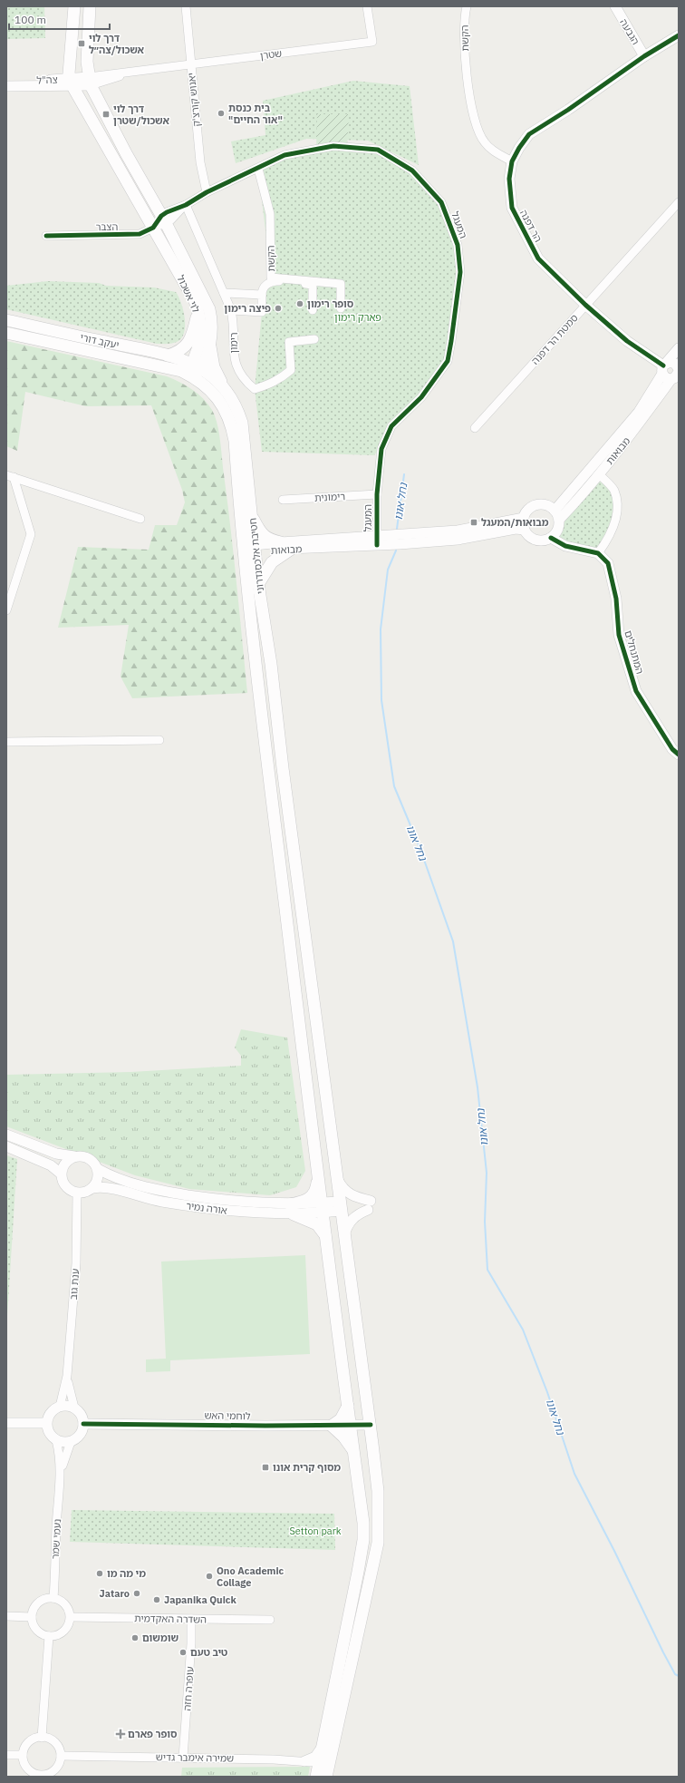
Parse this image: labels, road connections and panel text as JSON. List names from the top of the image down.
{
  "streets": {
    "main road": ["לוי אשכול", "יעקב דורי", "חטיבת אלכסנדרוני"],
    "street": [
      "הגבעה",
      "הקשת",
      "שטרן",
      "צה\"ל",
      "יאנוש קורצ'ק",
      "המעגל",
      "הר דפנה",
      "הצבר",
      "סמטת הר דפנה",
      "רימון",
      "מבואות",
      "רימונית",
      "המתנחלים",
      "אורה נמיר",
      "ענת גוב",
      "לוחמי האש",
      "נעמי שמר",
      "השדרה האקדמית",
      "עופרה חזה",
      "שמירה אימבר גדיש"
    ]
  },
  "crossings": [
    ["הגבעה", "הר דפנה"],
    ["הקשת", "המעגל"],
    ["הקשת", "הר דפנה"],
    ["שטרן", "צה\"ל"],
    ["שטרן", "יאנוש קורצ'ק"],
    ["שטרן", "לוי אשכול"],
    ["צה\"ל", "לוי אשכול"],
    ["יאנוש קורצ'ק", "המעגל"],
    ["המעגל", "הצבר"],
    ["המעגל", "לוי אשכול"],
    ["המעגל", "רימון"],
    ["המעגל", "מבואות"],
    ["המעגל", "רימונית"],
    ["הר דפנה", "סמטת הר דפנה"],
    ["הר דפנה", "מבואות"],
    ["הצבר", "לוי אשכול"],
    ["לוי אשכול", "יעקב דורי"],
    ["לוי אשכול", "חטיבת אלכסנדרוני"],
    ["יעקב דורי", "חטיבת אלכסנדרוני"],
    ["מבואות", "חטיבת אלכסנדרוני"],
    ["חטיבת אלכסנדרוני", "אורה נמיר"],
    ["חטיבת אלכסנדרוני", "לוחמי האש"],
    ["חטיבת אלכסנדרוני", "שמירה אימבר גדיש"],
    ["אורה נמיר", "ענת גוב"],
    ["ענת גוב", "לוחמי האש"],
    ["ענת גוב", "נעמי שמר"],
    ["לוחמי האש", "נעמי שמר"],
    ["נעמי שמר", "השדרה האקדמית"],
    ["השדרה האקדמית", "עופרה חזה"],
    ["עופרה חזה", "שמירה אימבר גדיש"]
  ],
  "water": ["נחל אונו"],
  "parks": ["פארק רימון", "Setton park"],
  "places": {
    "transit": [
      "דרך לוי אשכול/צה״ל",
      "דרך לוי אשכול/שטרן",
      "מבואות/המעגל",
      "מסוף קרית אונו"
    ],
    "other": [
      "בית כנסת \"אור החיים\"",
      "סופר רימון",
      "פיצה רימון",
      "מי מה מו",
      "Ono Academic Collage",
      "Jataro",
      "Japanika Quick",
      "שומשום",
      "טיב טעם"
    ],
    "health": ["סופר פארם"]
  },
  "scale_bar": "100 m"
}
